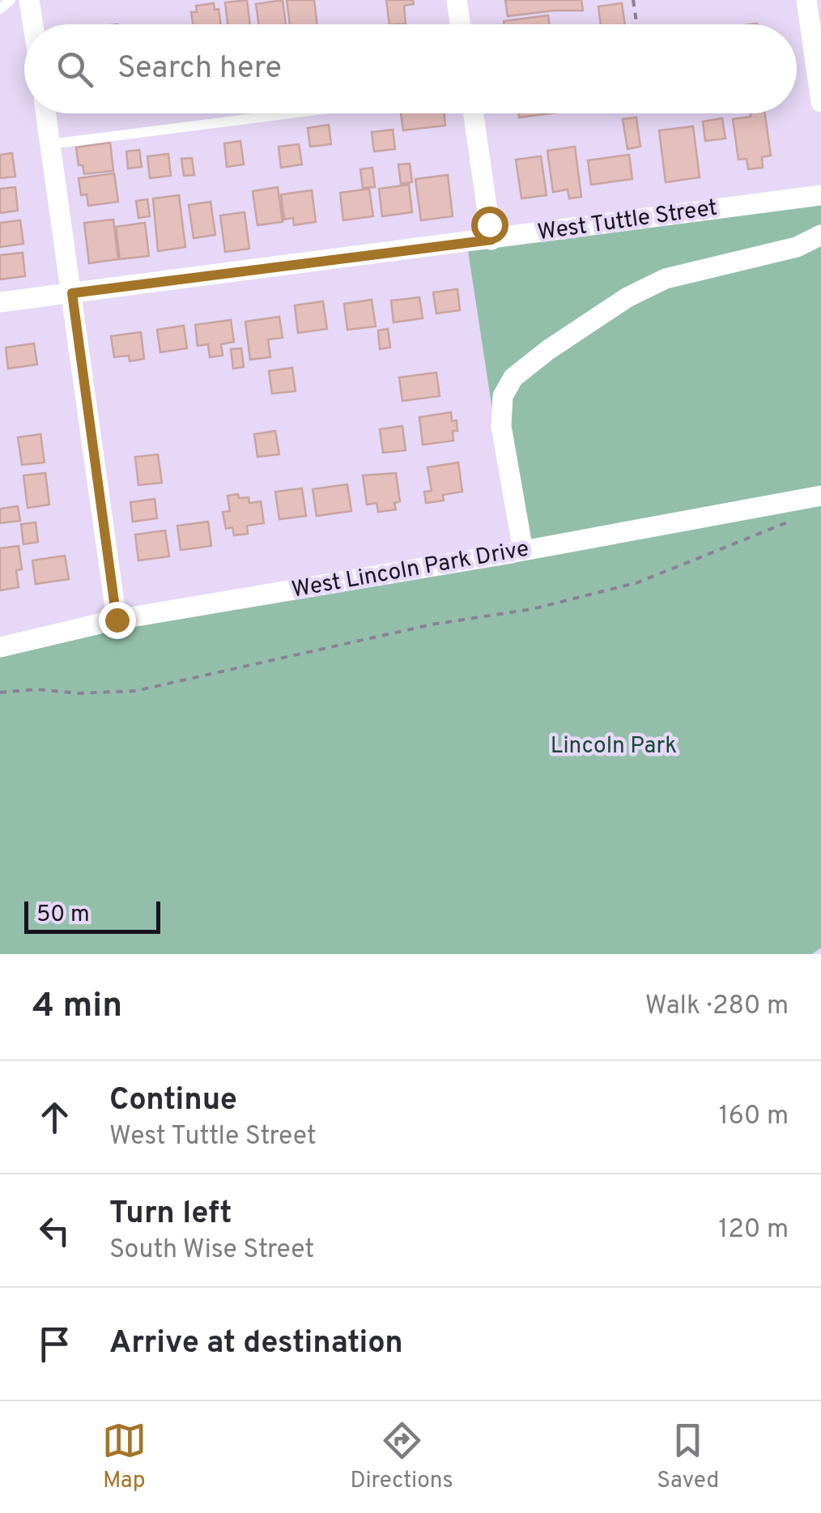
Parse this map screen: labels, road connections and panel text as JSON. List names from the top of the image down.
{
  "streets": {
    "street": ["West Tuttle Street", "West Lincoln Park Drive"]
  },
  "parks": ["Lincoln Park"],
  "scale_bar": "50 m",
  "page": {
    "search": "Search here",
    "scale": "50 m",
    "heading": ["4 min", "Walk · 280 m"],
    "list": [
      ["Continue", "West Tuttle Street", "160 m"],
      ["Turn left", "South Wise Street", "120 m"],
      "Arrive at destination"
    ],
    "nav": ["Map", "Directions", "Saved"]
  }
}
